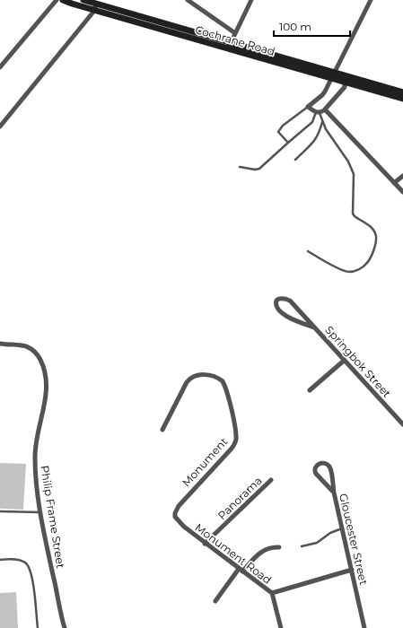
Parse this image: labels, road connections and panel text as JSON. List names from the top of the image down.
{
  "streets": {
    "street": [
      "Cochrane Road",
      "Springbok Street",
      "Monument",
      "Panorama",
      "Philip Frame Street",
      "Gloucester Street",
      "Monument Road"
    ]
  },
  "crossings": [
    ["Monument", "Monument Road"],
    ["Panorama", "Monument Road"]
  ],
  "scale_bar": "100 m"
}
